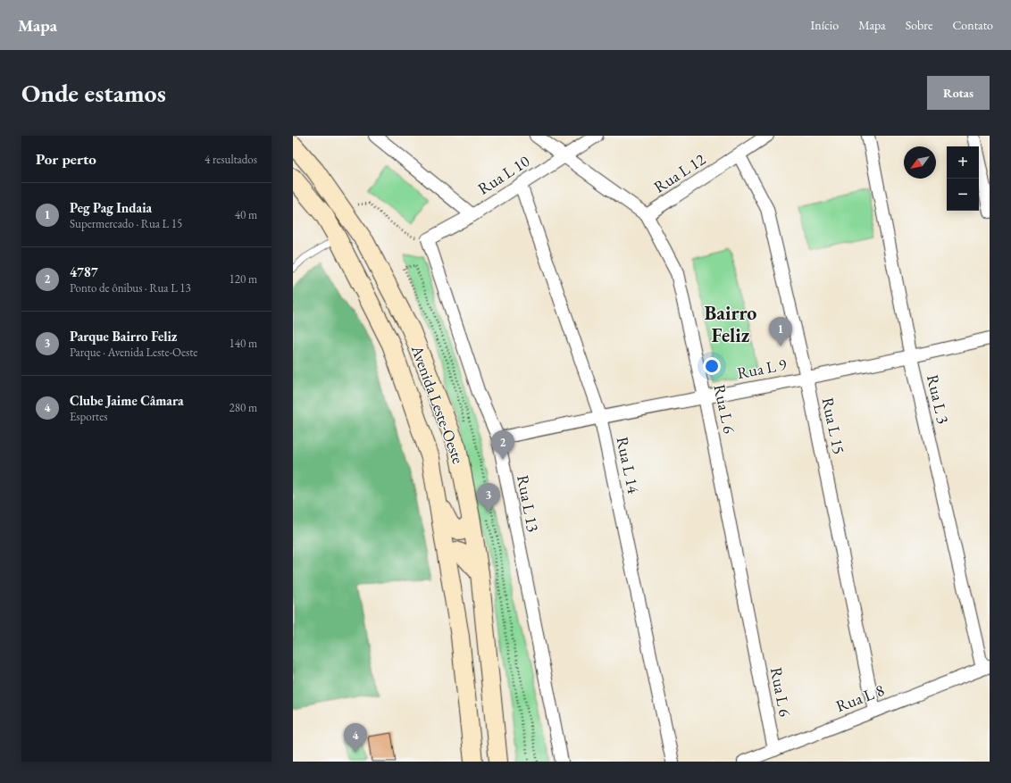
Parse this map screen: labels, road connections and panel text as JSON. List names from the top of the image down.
{
  "streets": {
    "main road": ["Avenida Leste-Oeste"],
    "street": [
      "Rua L 12",
      "Rua L 10",
      "Rua L 9",
      "Rua L 3",
      "Rua L 6",
      "Rua L 15",
      "Rua L 14",
      "Rua L 13",
      "Rua L 8"
    ]
  },
  "crossings": [
    ["Rua L 12", "Rua L 6"],
    ["Rua L 12", "Rua L 15"],
    ["Rua L 10", "Rua L 6"],
    ["Rua L 10", "Rua L 14"],
    ["Rua L 10", "Rua L 13"],
    ["Rua L 9", "Rua L 3"],
    ["Rua L 9", "Rua L 6"],
    ["Rua L 9", "Rua L 15"],
    ["Rua L 9", "Rua L 14"],
    ["Rua L 9", "Rua L 13"],
    ["Rua L 3", "Rua L 8"],
    ["Rua L 6", "Rua L 8"],
    ["Rua L 15", "Rua L 8"]
  ],
  "districts": ["Bairro Feliz"],
  "north": "bottom left",
  "page": {
    "header": "Mapa",
    "nav": [
      "Início",
      "Mapa",
      "Sobre",
      "Contato"
    ],
    "buttons": "Rotas",
    "title": "Onde estamos",
    "heading": ["Por perto", "4 resultados"],
    "map_buttons": ["+", "−"],
    "list": [
      {
        "mark": "1",
        "name": "Peg Pag Indaia",
        "note": "Supermercado · Rua L 15",
        "value": "40 m"
      },
      {
        "mark": "2",
        "name": "4787",
        "note": "Ponto de ônibus · Rua L 13",
        "value": "120 m"
      },
      {
        "mark": "3",
        "name": "Parque Bairro Feliz",
        "note": "Parque · Avenida Leste-Oeste",
        "value": "140 m"
      },
      {
        "mark": "4",
        "name": "Clube Jaime Câmara",
        "note": "Esportes",
        "value": "280 m"
      }
    ],
    "pins": [
      "1",
      "2",
      "3",
      "4"
    ]
  }
}
